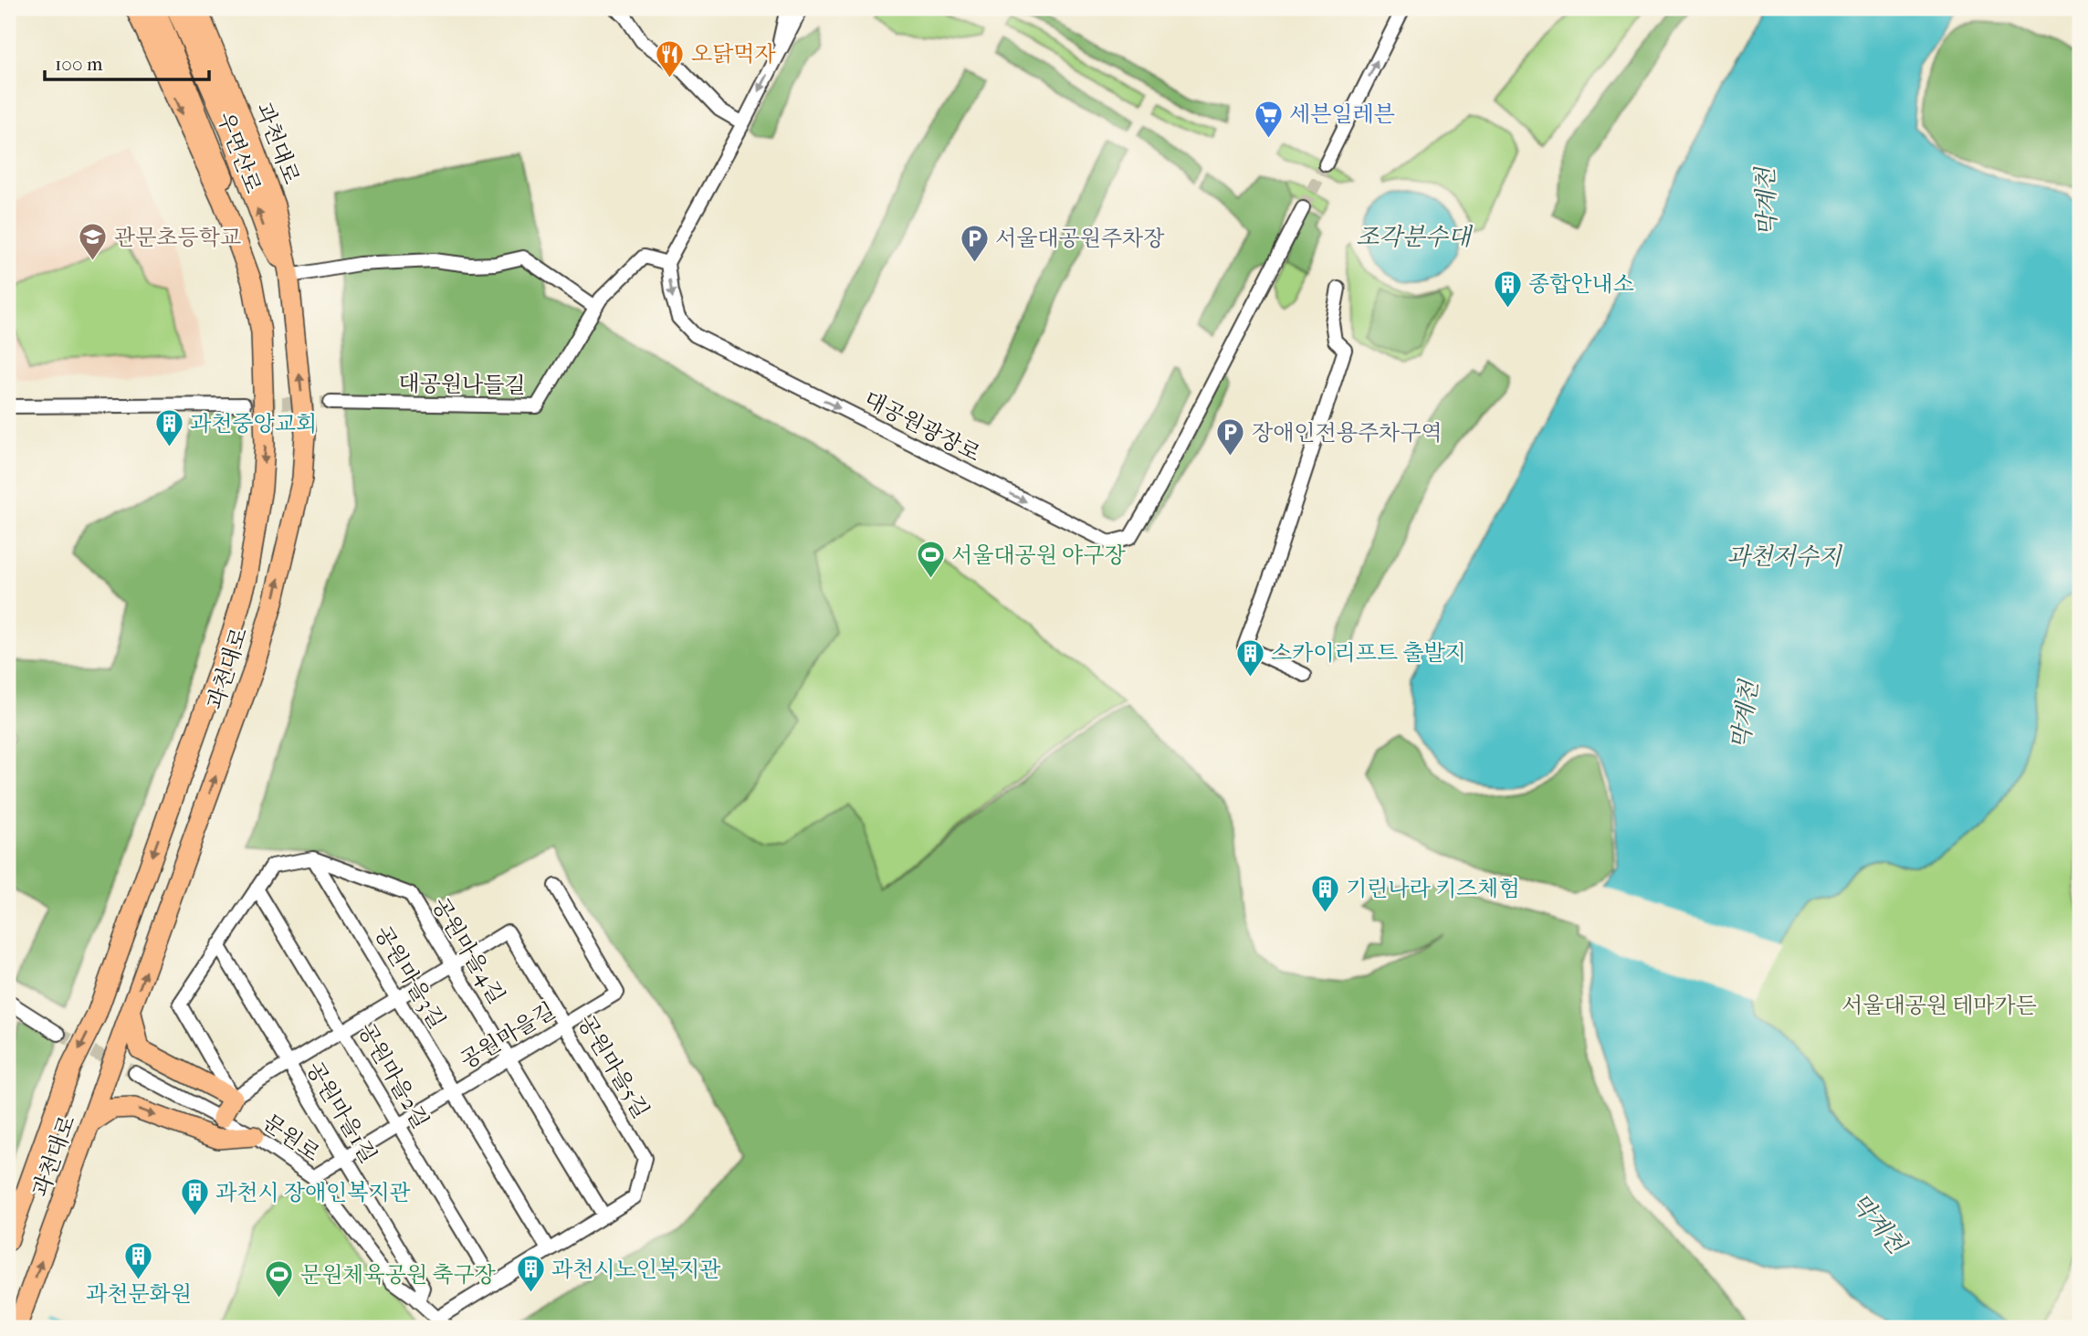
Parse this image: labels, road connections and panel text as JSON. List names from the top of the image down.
{
  "streets": {
    "highway": ["과천대로", "우면산로"],
    "street": [
      "대공원나들길",
      "대공원광장로",
      "공원마을4길",
      "공원마을3길",
      "공원마을길",
      "공원마을5길",
      "공원마을2길",
      "공원마을1길",
      "문원로"
    ]
  },
  "crossings": [
    ["과천대로", "우면산로"],
    ["대공원나들길", "대공원광장로"],
    ["공원마을4길", "공원마을3길"],
    ["공원마을4길", "공원마을길"],
    ["공원마을4길", "공원마을5길"],
    ["공원마을3길", "공원마을길"],
    ["공원마을길", "공원마을5길"],
    ["공원마을길", "공원마을2길"],
    ["공원마을길", "공원마을1길"],
    ["공원마을길", "문원로"],
    ["공원마을1길", "문원로"]
  ],
  "water": ["막계천", "조각분수대", "과천저수지"],
  "parks": ["서울대공원 테마가든"],
  "places": {
    "restaurant": ["오닭먹자"],
    "supermarket": ["세븐일레븐"],
    "school or university": ["관문초등학교"],
    "parking": ["서울대공원주차장", "장애인전용주차구역"],
    "building": [
      "종합안내소",
      "과천중앙교회",
      "스카이리프트 출발지",
      "기린나라 키즈체험",
      "과천시 장애인복지관",
      "과천문화원",
      "과천시노인복지관"
    ],
    "sports": ["서울대공원 야구장", "문원체육공원 축구장"]
  },
  "scale_bar": "100 m"
}
